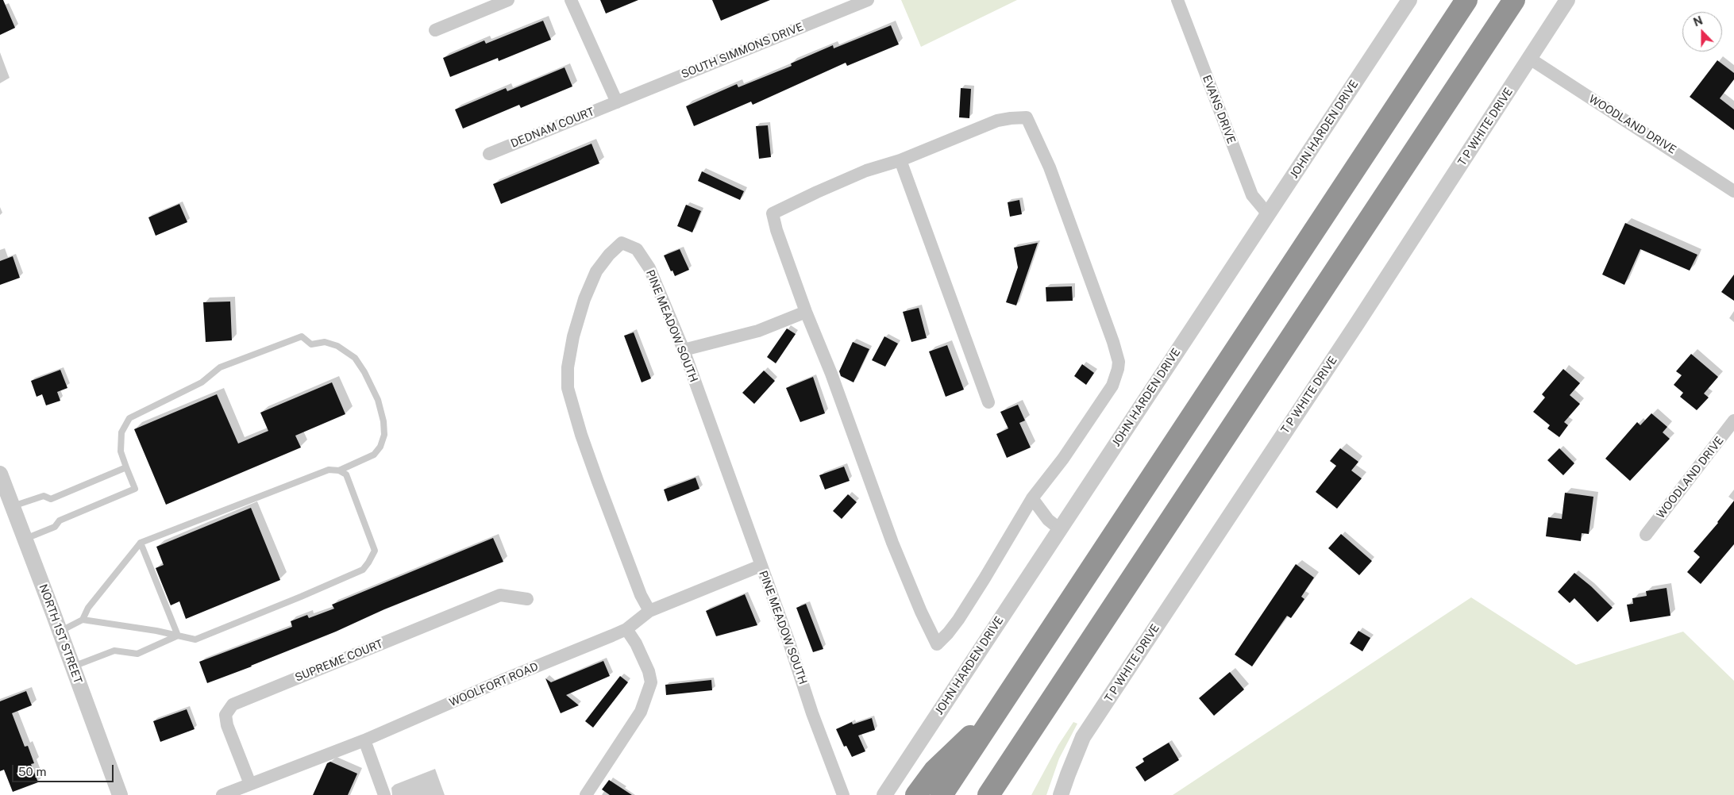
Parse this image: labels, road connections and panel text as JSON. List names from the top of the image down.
{
  "streets": {
    "street": [
      "SOUTH SIMMONS DRIVE",
      "EVANS DRIVE",
      "WOODLAND DRIVE",
      "T P WHITE DRIVE",
      "DEDNAM COURT",
      "JOHN HARDEN DRIVE",
      "PINE MEADOW SOUTH",
      "NORTH 1ST STREET",
      "SUPREME COURT",
      "WOOLFORT ROAD"
    ]
  },
  "crossings": [
    ["SOUTH SIMMONS DRIVE", "DEDNAM COURT"],
    ["EVANS DRIVE", "JOHN HARDEN DRIVE"],
    ["WOODLAND DRIVE", "T P WHITE DRIVE"],
    ["PINE MEADOW SOUTH", "WOOLFORT ROAD"],
    ["SUPREME COURT", "WOOLFORT ROAD"]
  ],
  "scale_bar": "50 m",
  "north": "top"
}
